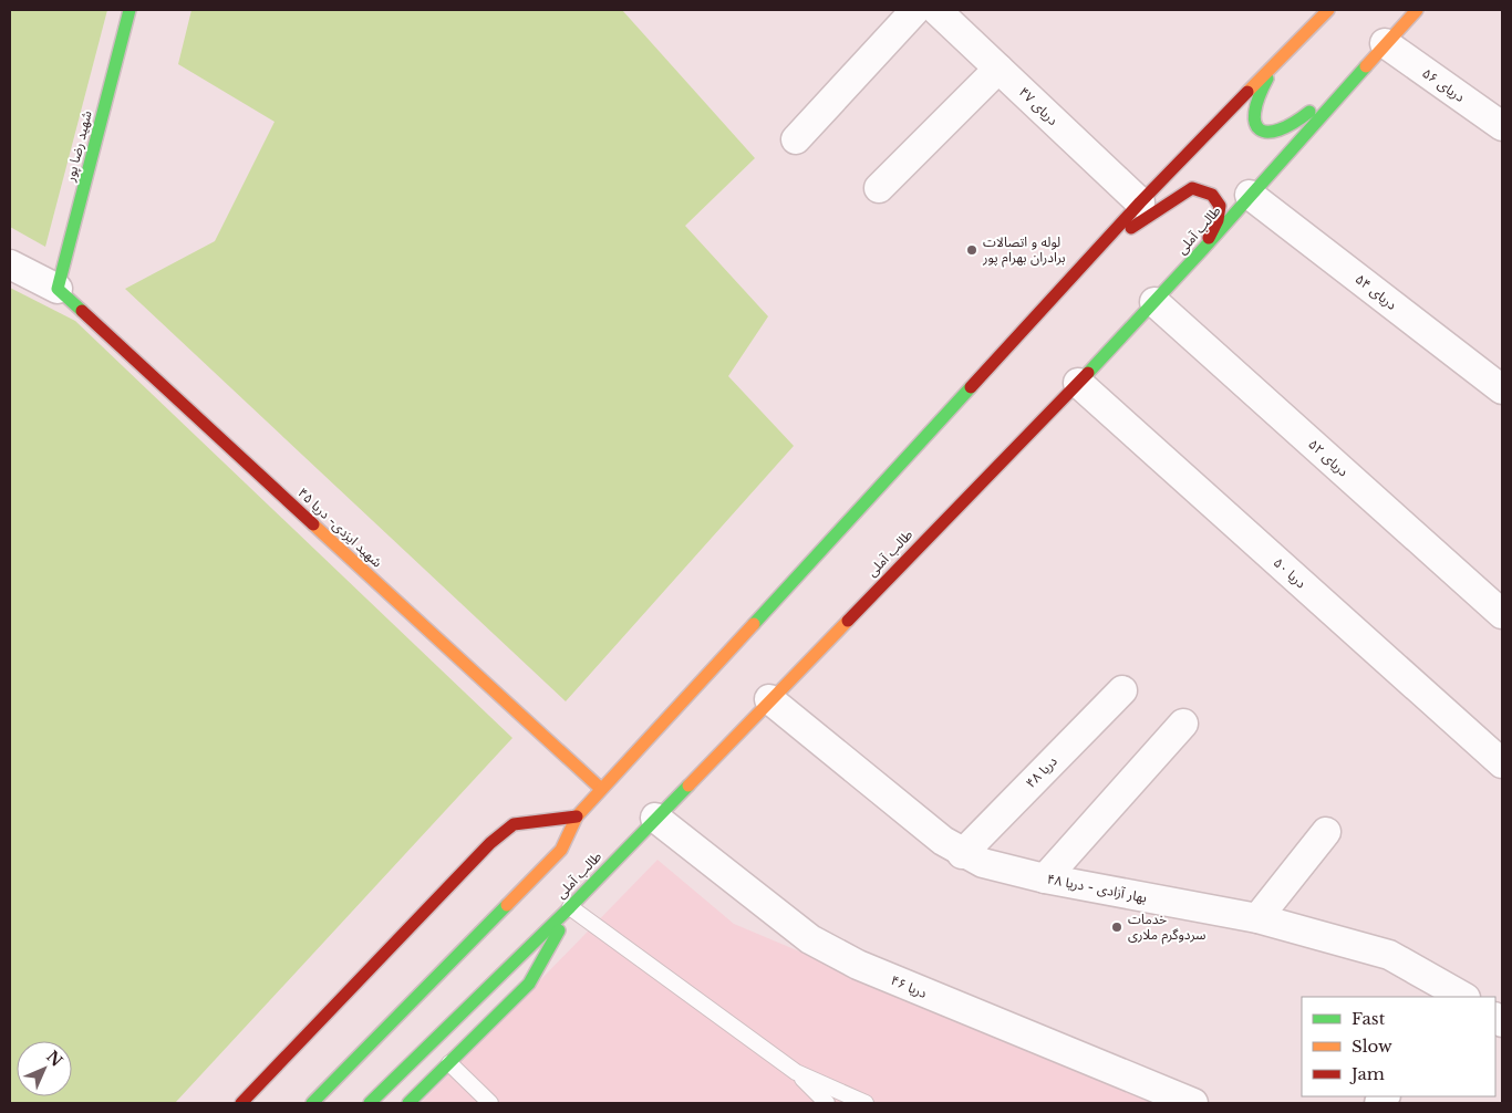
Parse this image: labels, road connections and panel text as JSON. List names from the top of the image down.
{
  "streets": {
    "main road": ["شهید رضا پور", "طالب آملی", "شهید ایزدی- دریا ۴۵"],
    "street": [
      "دریای ۵۶",
      "دریای ۴۷",
      "دریای ۵۴",
      "دریای ۵۲",
      "دریا ۵۰",
      "دریا ۴۸",
      "بهار آزادی - دریا ۴۸",
      "دریا ۴۶"
    ]
  },
  "crossings": [
    ["دریای ۵۶", "طالب آملی"],
    ["شهید رضا پور", "شهید ایزدی- دریا ۴۵"],
    ["طالب آملی", "دریای ۵۴"],
    ["طالب آملی", "دریای ۵۲"],
    ["طالب آملی", "دریا ۵۰"],
    ["طالب آملی", "بهار آزادی - دریا ۴۸"],
    ["طالب آملی", "دریا ۴۶"],
    ["دریا ۴۸", "بهار آزادی - دریا ۴۸"]
  ],
  "places": ["لوله و اتصالات برادران بهرام پور", "خدمات سردوگرم ملاری"],
  "legend": ["Fast", "Slow", "Jam"],
  "north": "top right"
}
